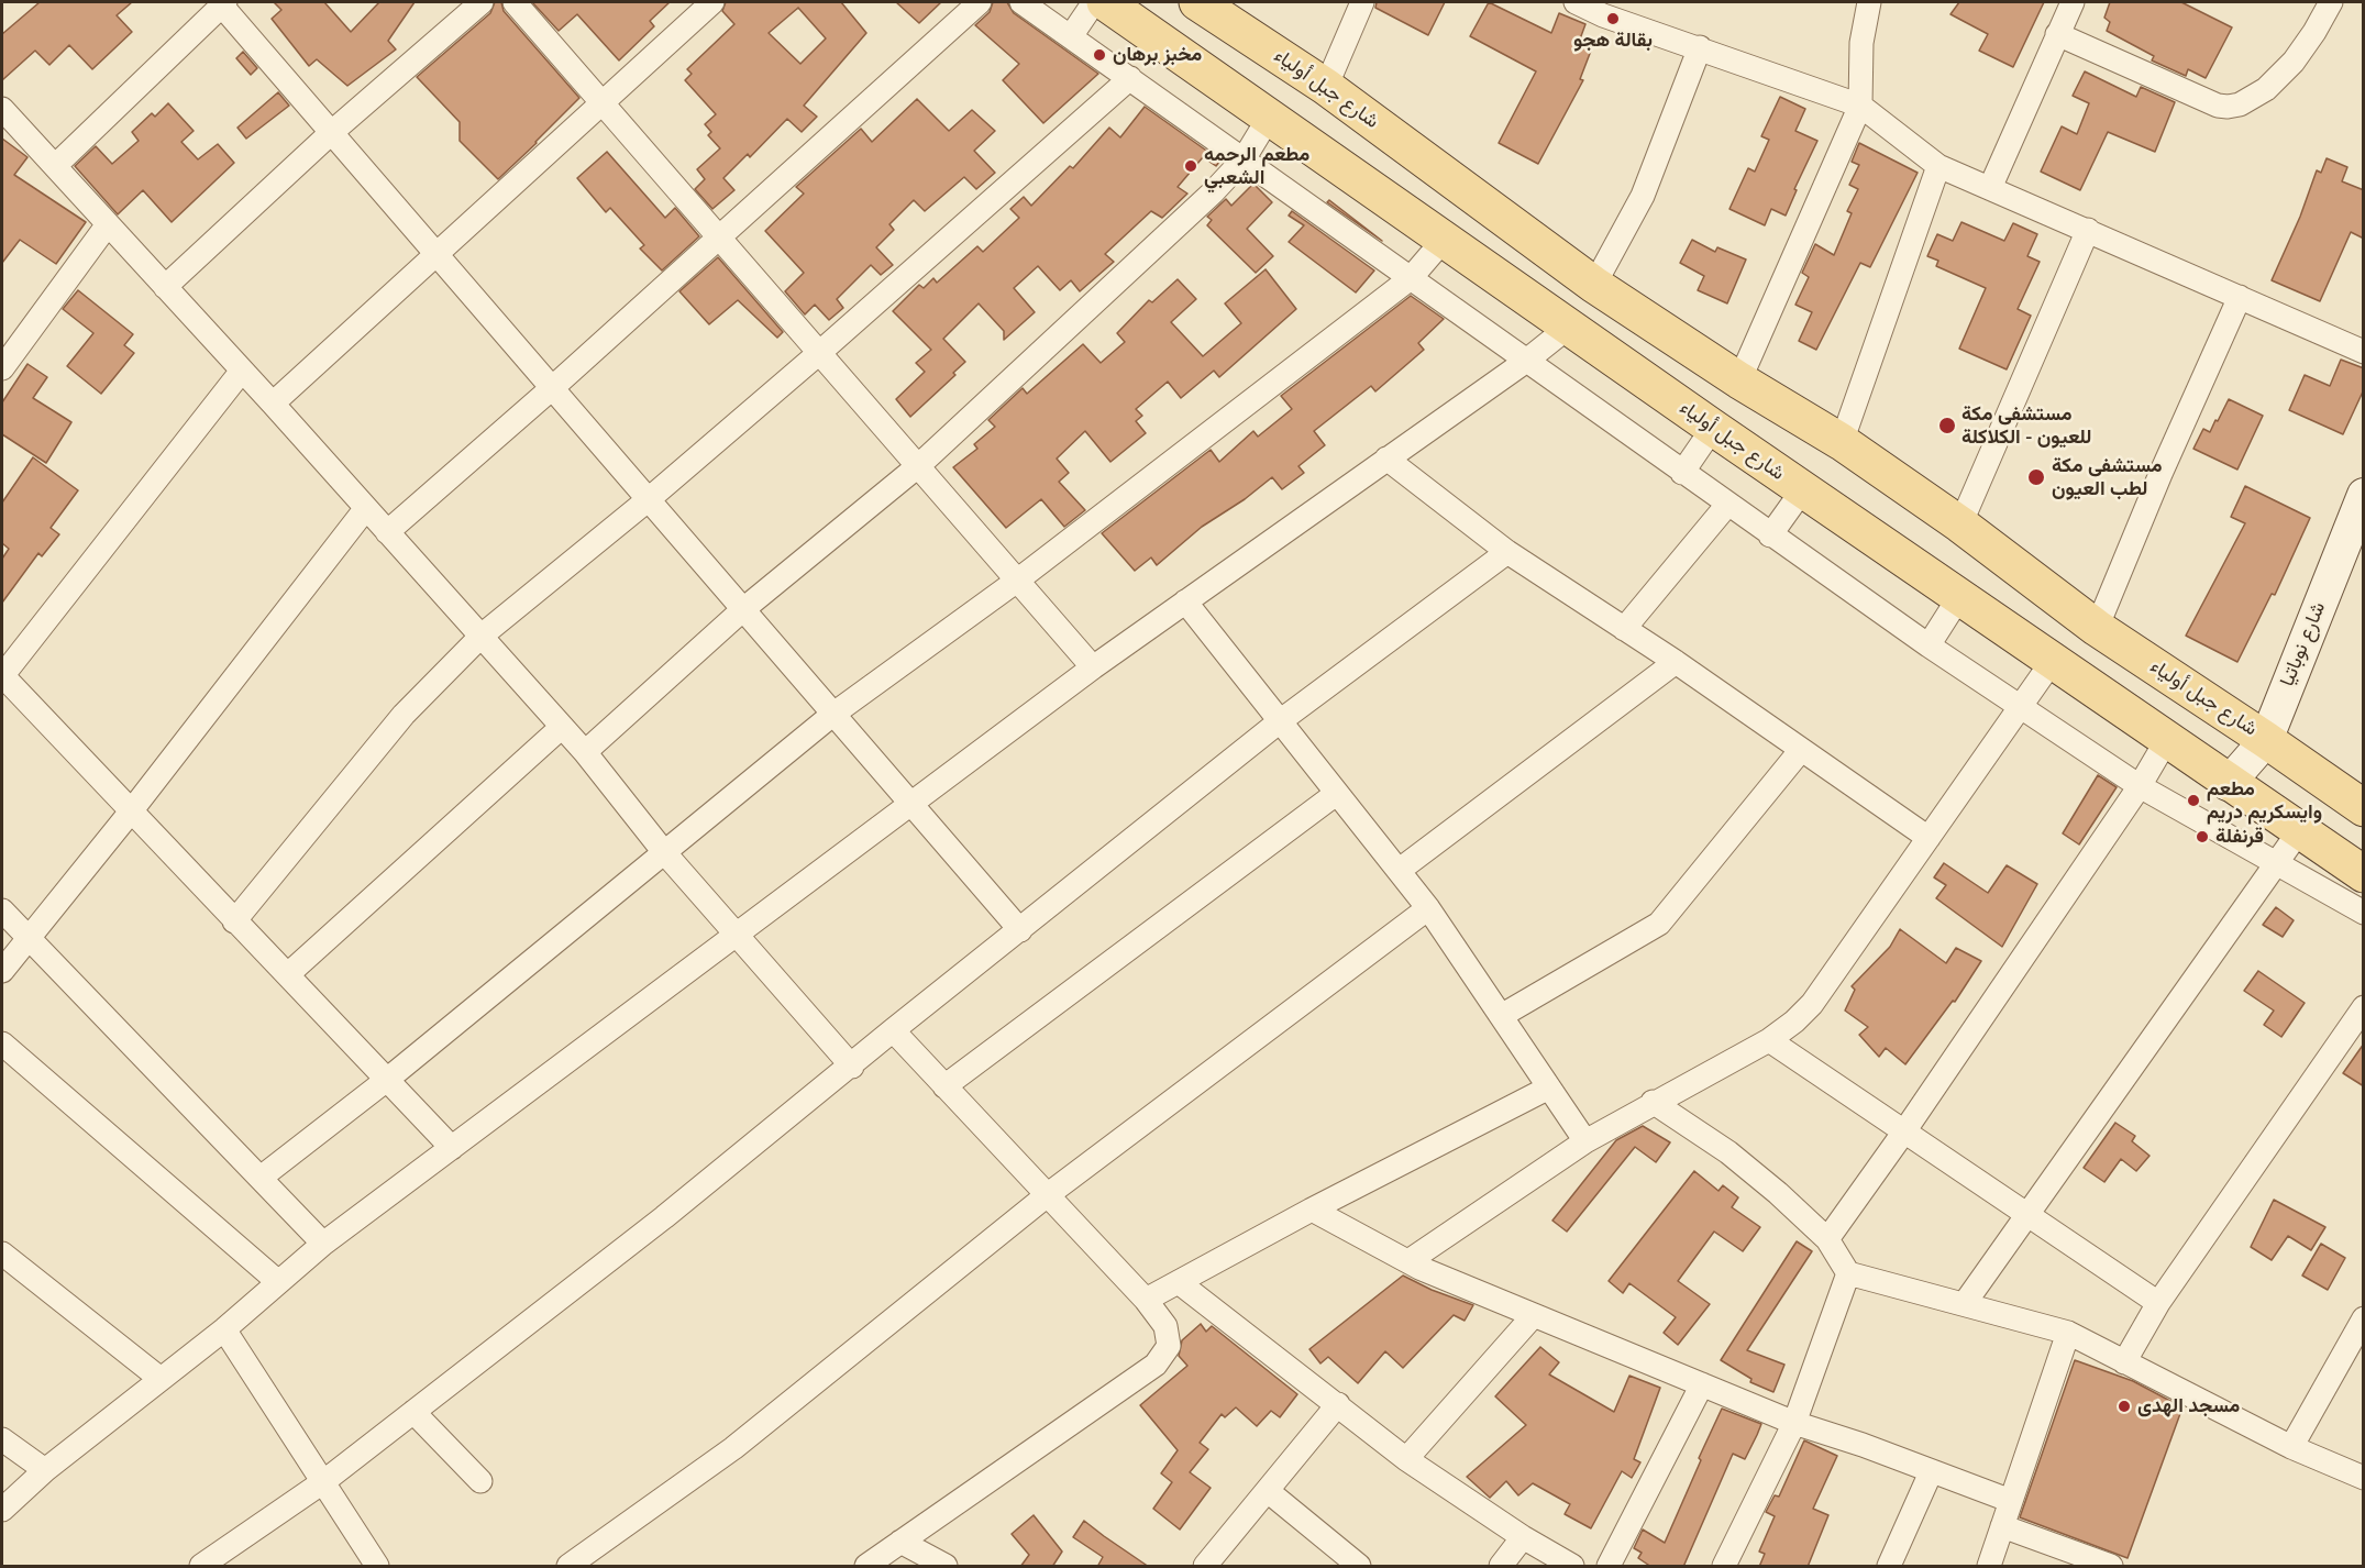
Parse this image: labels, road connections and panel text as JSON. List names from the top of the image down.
{
  "streets": {
    "main road": ["شارع جبل أولياء"],
    "street": ["شارع نوباتيا"]
  },
  "crossings": [
    ["شارع جبل أولياء", "شارع نوباتيا"]
  ],
  "places": [
    "بقالة هجو",
    "مخبز برهان",
    "مطعم الرحمه الشعبي",
    "مستشفى مكة للعيون - الكلاكلة",
    "مستشفى مكة لطب العيون",
    "مطعم وايسكريم دريم",
    "قرنفلة",
    "مسجد الهدى"
  ]
}
